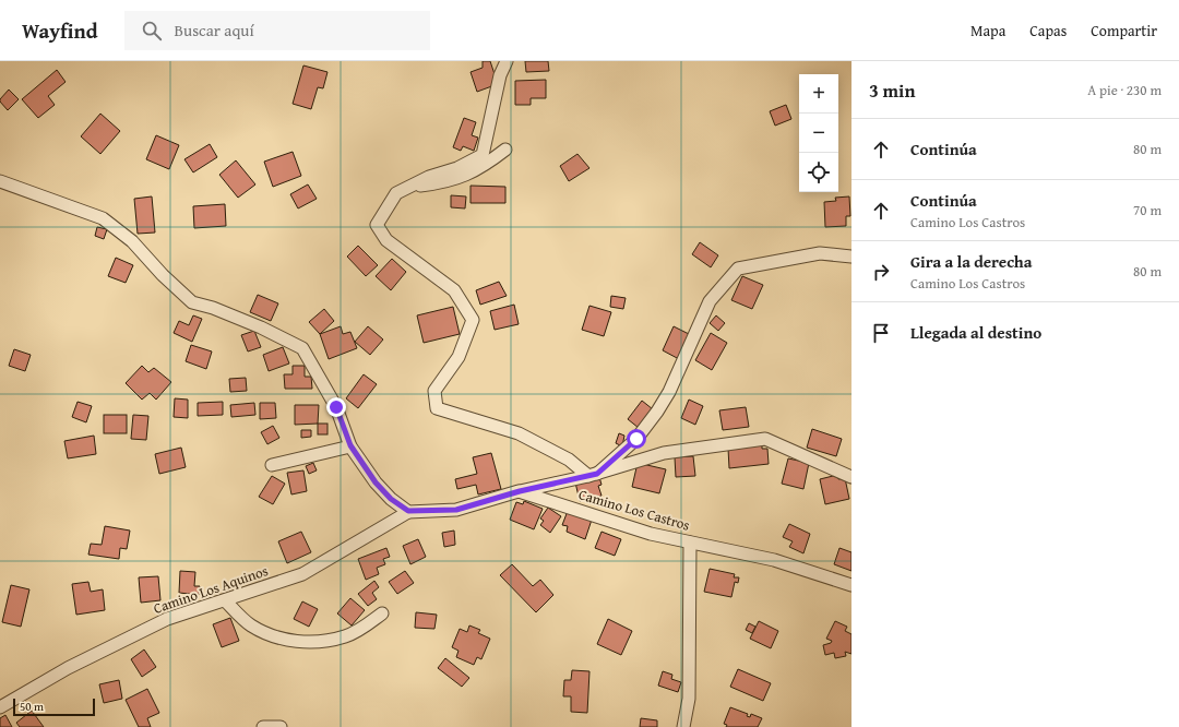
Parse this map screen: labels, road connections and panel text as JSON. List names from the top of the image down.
{
  "streets": {
    "street": ["Camino Los Castros", "Camino Los Aquinos"]
  },
  "scale_bar": "50 m",
  "page": {
    "header": "Wayfind",
    "search": "Buscar aquí",
    "nav": ["Mapa", "Capas", "Compartir"],
    "heading": ["3 min", "A pie · 230 m"],
    "map_buttons": ["+", "−"],
    "list": [
      ["Continúa", "80 m"],
      ["Continúa", "Camino Los Castros", "70 m"],
      ["Gira a la derecha", "Camino Los Castros", "80 m"],
      "Llegada al destino"
    ],
    "scale": "50 m"
  }
}
